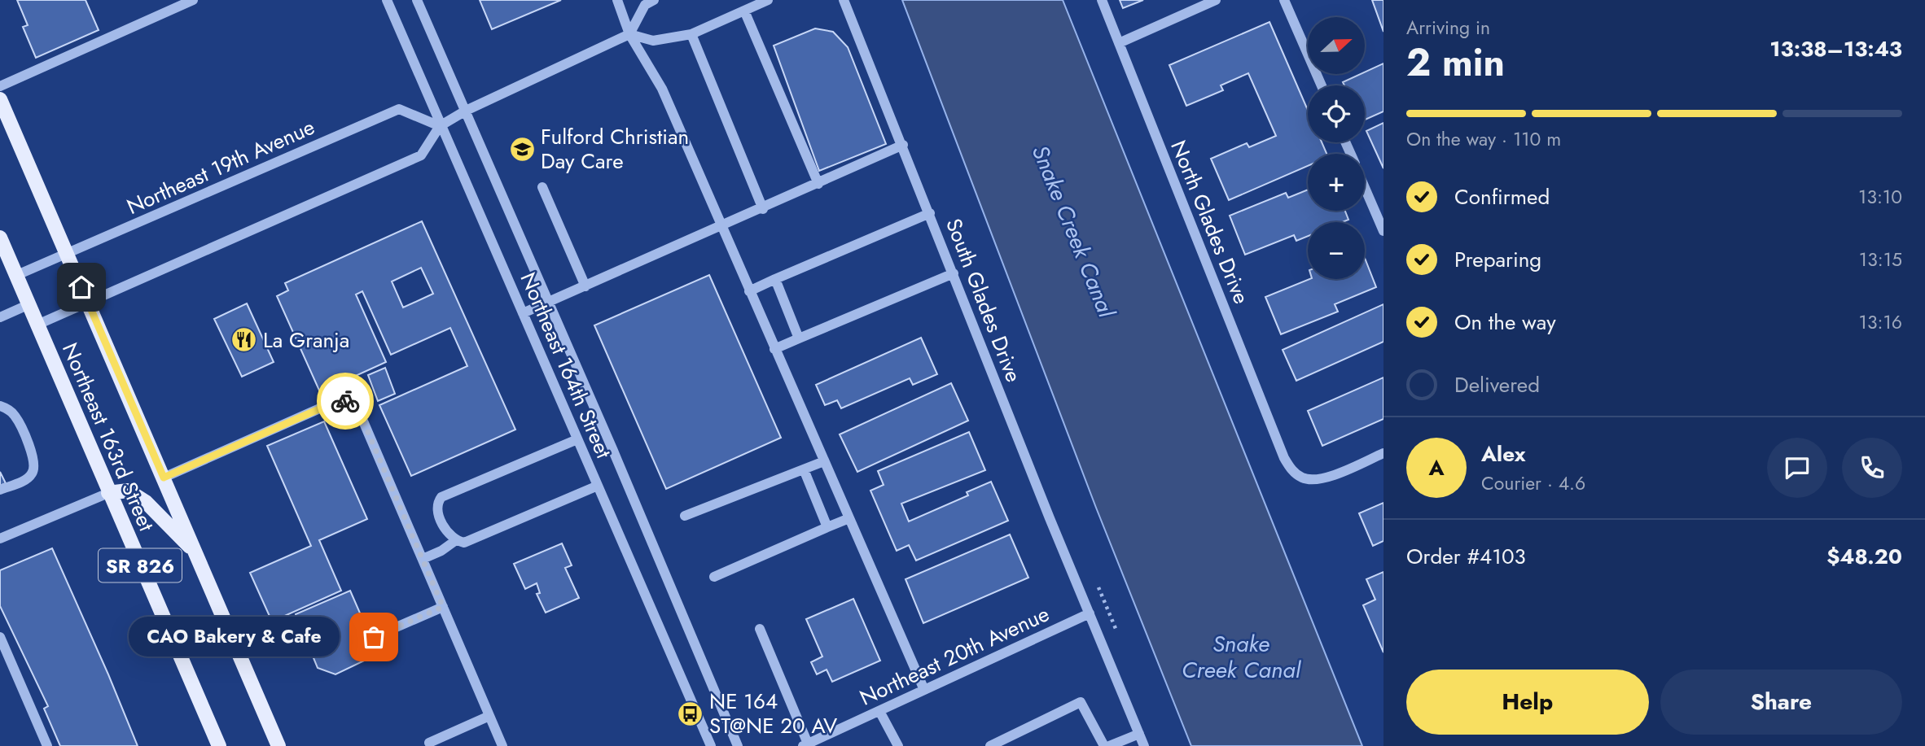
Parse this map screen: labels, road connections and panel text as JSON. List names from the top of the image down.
{
  "streets": {
    "main road": ["Northeast 163rd Street", "SR 826"],
    "street": [
      "Northeast 19th Avenue",
      "North Glades Drive",
      "South Glades Drive",
      "Northeast 164th Street",
      "Northeast 20th Avenue"
    ]
  },
  "crossings": [
    ["Northeast 19th Avenue", "Northeast 164th Street"],
    ["Northeast 19th Avenue", "Northeast 163rd Street"],
    ["South Glades Drive", "Northeast 20th Avenue"]
  ],
  "water": ["Snake Creek Canal"],
  "places": {
    "school or university": ["Fulford Christian Day Care"],
    "restaurant": ["La Granja"],
    "other": ["CAO Bakery & Cafe"],
    "bus stop": ["NE 164 ST@NE 20 AV"]
  },
  "north": "right",
  "page": {
    "heading": ["2 min", "Arriving in", "13:38–13:43"],
    "panel": [
      "Alex",
      "Courier · 4.6",
      "Order #4103",
      "$48.20"
    ],
    "map_buttons": ["+", "−"],
    "bar": "On the way · 110 m",
    "list": [
      ["Confirmed", "13:10"],
      ["Preparing", "13:15"],
      ["On the way", "13:16"],
      "Delivered"
    ],
    "round": "A",
    "bubble": "CAO Bakery & Cafe",
    "buttons": ["Help", "Share"]
  }
}
